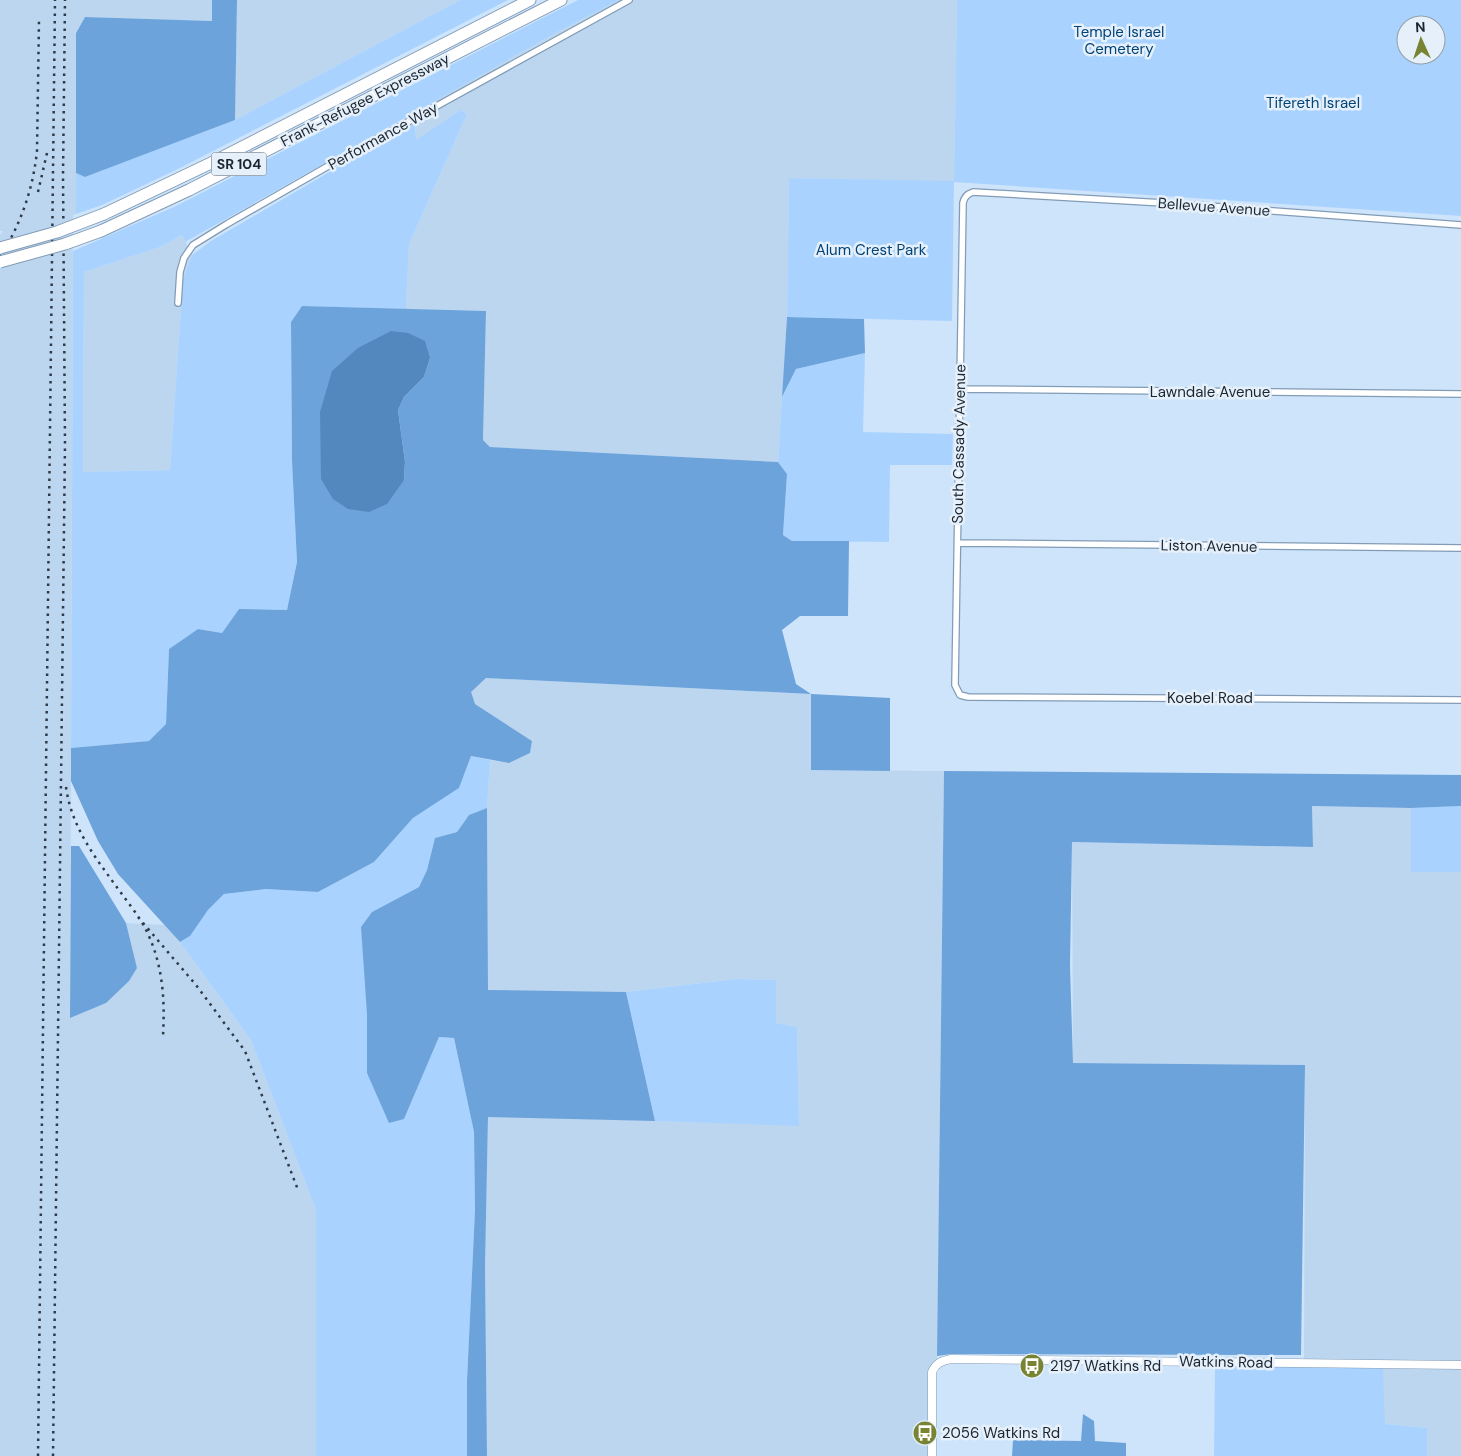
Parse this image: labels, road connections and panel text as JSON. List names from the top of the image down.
{
  "streets": {
    "highway": ["Frank-Refugee Expressway", "SR 104"],
    "street": [
      "Performance Way",
      "Bellevue Avenue",
      "Lawndale Avenue",
      "South Cassady Avenue",
      "Liston Avenue",
      "Koebel Road",
      "Watkins Road"
    ]
  },
  "crossings": [
    ["Bellevue Avenue", "South Cassady Avenue"],
    ["Lawndale Avenue", "South Cassady Avenue"],
    ["South Cassady Avenue", "Liston Avenue"],
    ["South Cassady Avenue", "Koebel Road"]
  ],
  "parks": ["Temple Israel Cemetery", "Tifereth Israel", "Alum Crest Park"],
  "places": {
    "bus stop": ["2197 Watkins Rd", "2056 Watkins Rd"]
  },
  "north": "top"
}
